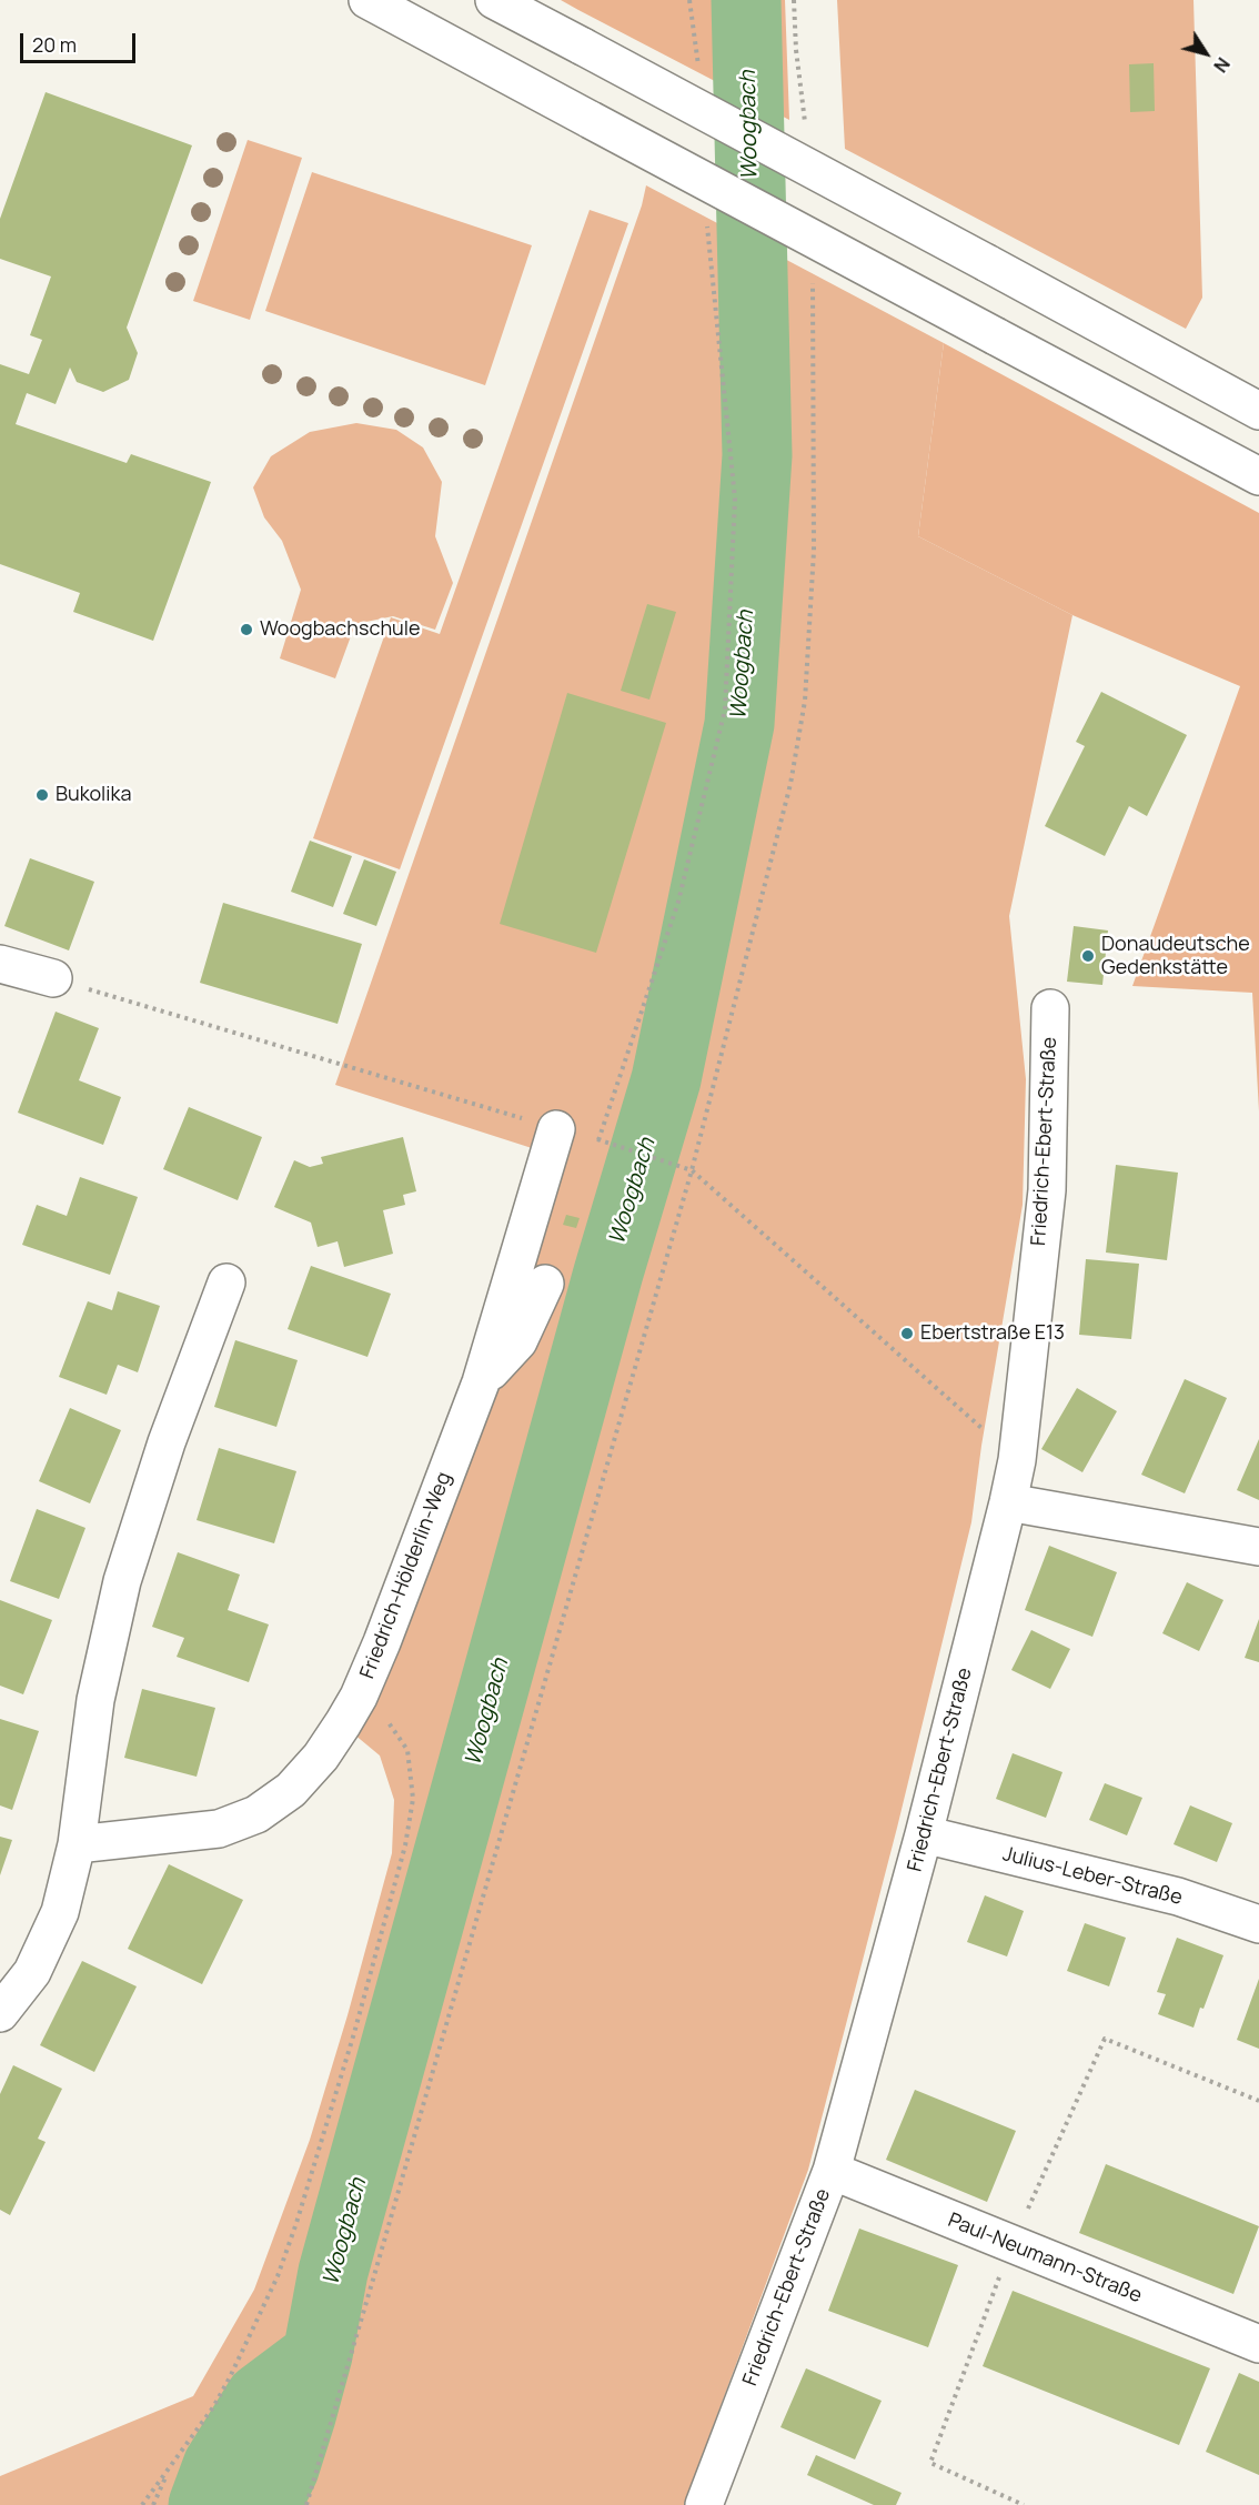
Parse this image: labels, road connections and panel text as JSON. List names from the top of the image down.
{
  "streets": {
    "main road": [
      "Friedrich-Ebert-Straße",
      "Friedrich-Hölderlin-Weg",
      "Julius-Leber-Straße",
      "Paul-Neumann-Straße"
    ]
  },
  "crossings": [
    ["Friedrich-Ebert-Straße", "Julius-Leber-Straße"],
    ["Friedrich-Ebert-Straße", "Paul-Neumann-Straße"]
  ],
  "water": ["Woogbach"],
  "places": [
    "Woogbachschule",
    "Bukolika",
    "Donaudeutsche Gedenkstätte",
    "Ebertstraße E13"
  ],
  "scale_bar": "20 m",
  "north": "bottom right"
}
